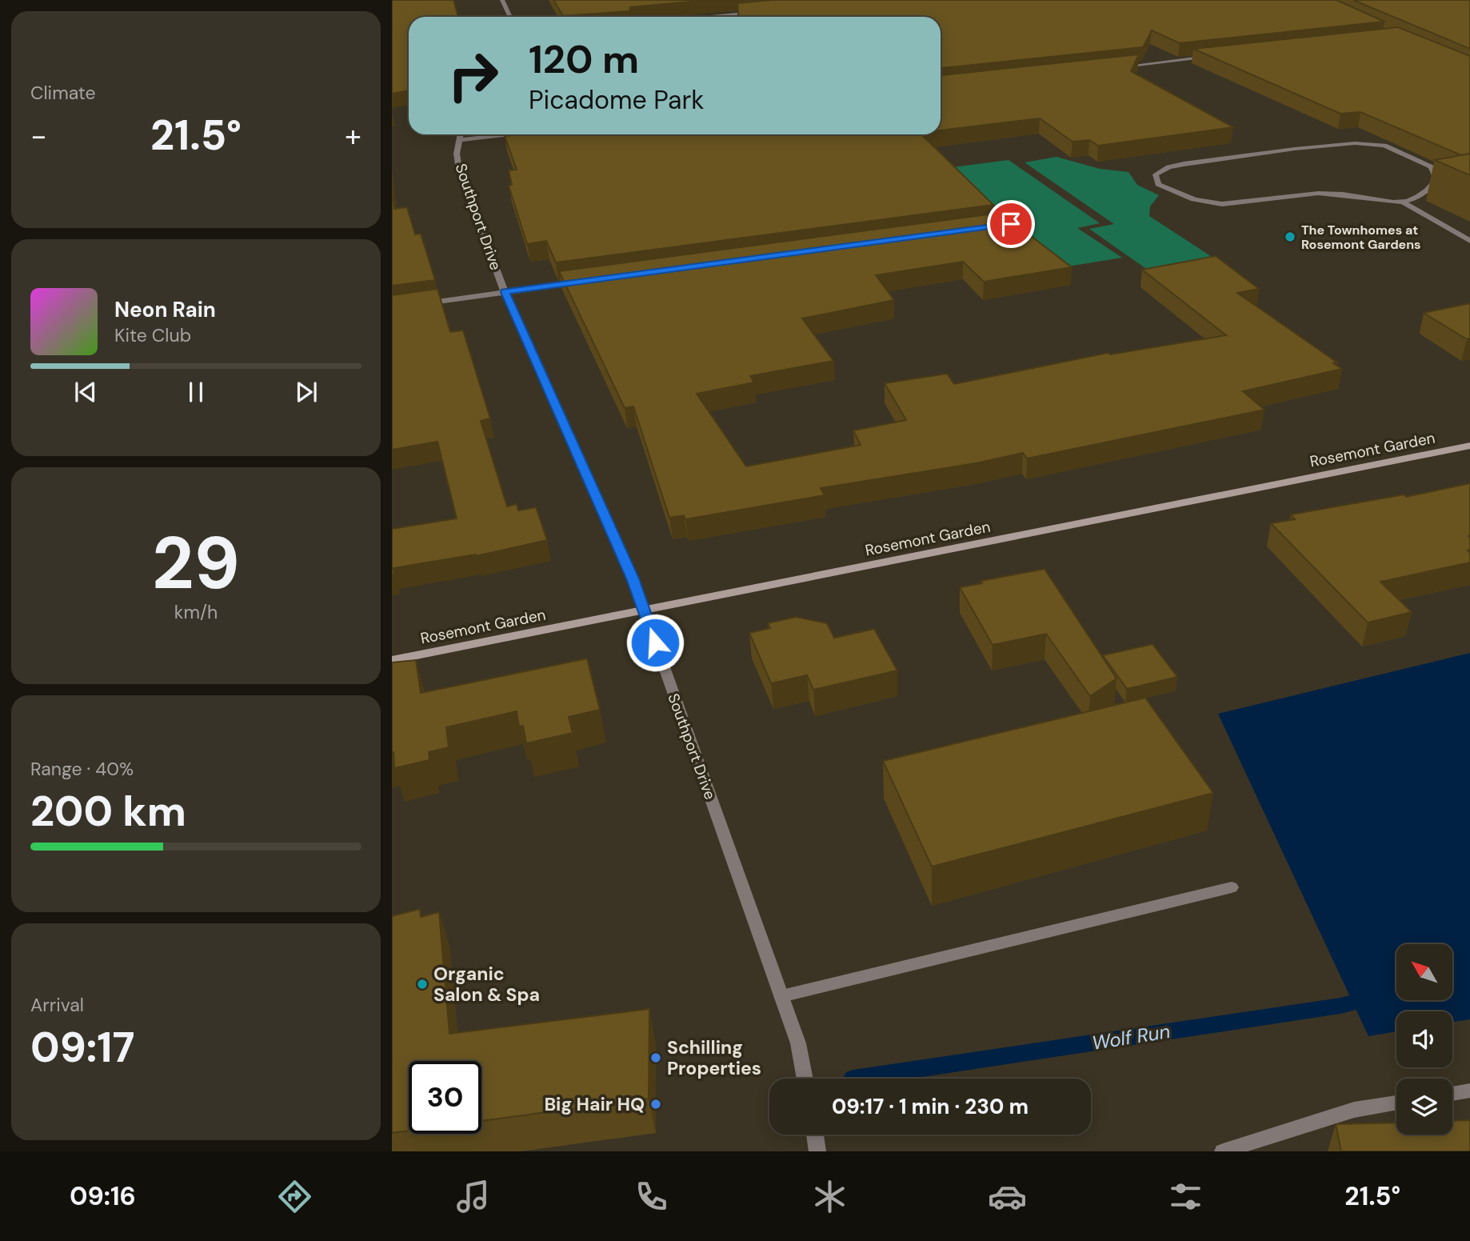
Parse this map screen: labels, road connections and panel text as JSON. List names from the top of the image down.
{
  "streets": {
    "street": ["Southport Drive", "Rosemont Garden"]
  },
  "crossings": [
    ["Southport Drive", "Rosemont Garden"]
  ],
  "water": ["Wolf Run"],
  "places": [
    "The Townhomes at Rosemont Gardens",
    "Organic Salon & Spa",
    "Schilling Properties",
    "Big Hair HQ"
  ],
  "north": "top left",
  "page": {
    "tile": [
      "Climate",
      ["29", "km/h"],
      ["Range · 40%", "200 km"],
      ["Arrival", "09:17"]
    ],
    "turn": ["120 m", "Picadome Park"],
    "heat": ["−", "21.5°", "+"],
    "song": ["Neon Rain", "Kite Club"],
    "limit": "30",
    "trip": "09:17 · 1 min · 230 m",
    "tabs": ["09:16", "21.5°"]
  }
}
